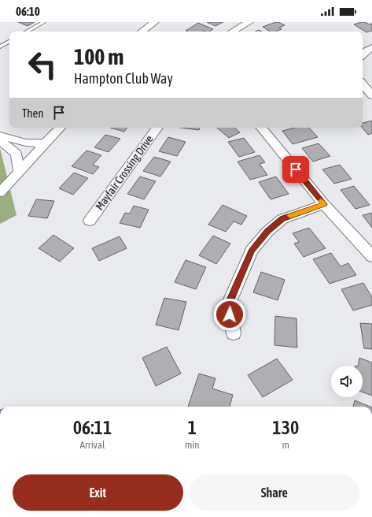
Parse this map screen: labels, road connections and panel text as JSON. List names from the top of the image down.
{
  "streets": {
    "street": ["Mayfair Crossing Drive"]
  },
  "page": {
    "status": "06:10",
    "turn": ["100 m", "Hampton Club Way"],
    "then": "Then",
    "eta": [
      "06:11",
      "Arrival",
      "1",
      "min",
      "130",
      "m"
    ],
    "buttons": ["Exit", "Share"]
  }
}
